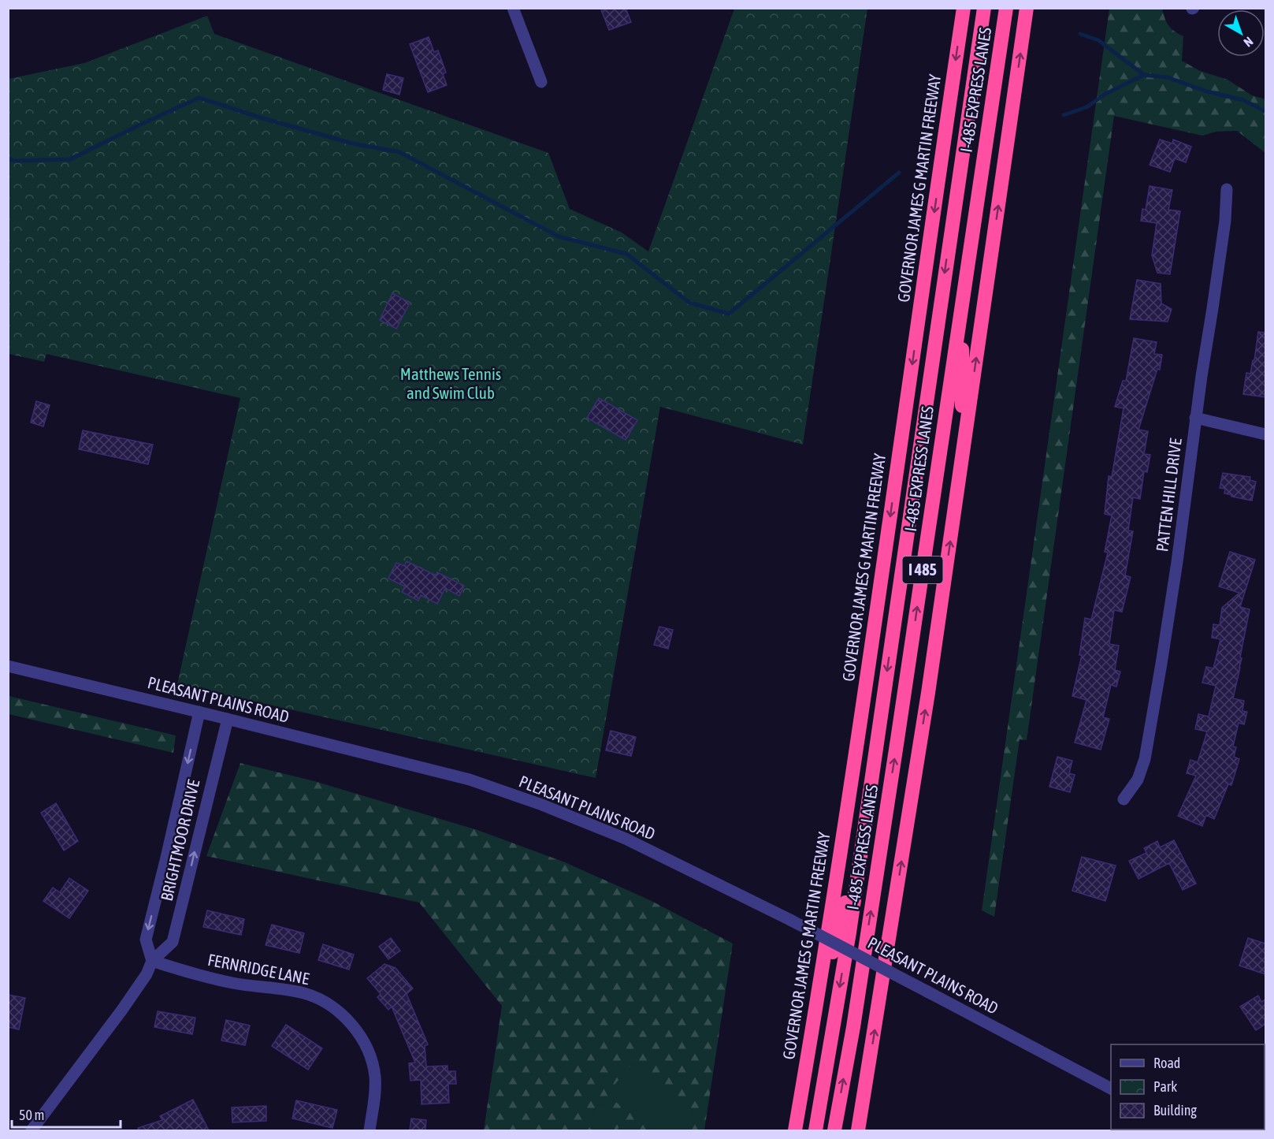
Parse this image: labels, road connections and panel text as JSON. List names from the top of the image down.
{
  "streets": {
    "highway": ["I-485 EXPRESS LANES", "GOVERNOR JAMES G MARTIN FREEWAY", "I 485"],
    "street": [
      "PATTEN HILL DRIVE",
      "PLEASANT PLAINS ROAD",
      "BRIGHTMOOR DRIVE",
      "FERNRIDGE LANE"
    ]
  },
  "crossings": [
    ["PLEASANT PLAINS ROAD", "BRIGHTMOOR DRIVE"],
    ["BRIGHTMOOR DRIVE", "FERNRIDGE LANE"]
  ],
  "parks": ["Matthews Tennis and Swim Club"],
  "legend": ["Road", "Park", "Building"],
  "scale_bar": "50 m",
  "north": "bottom right"
}
